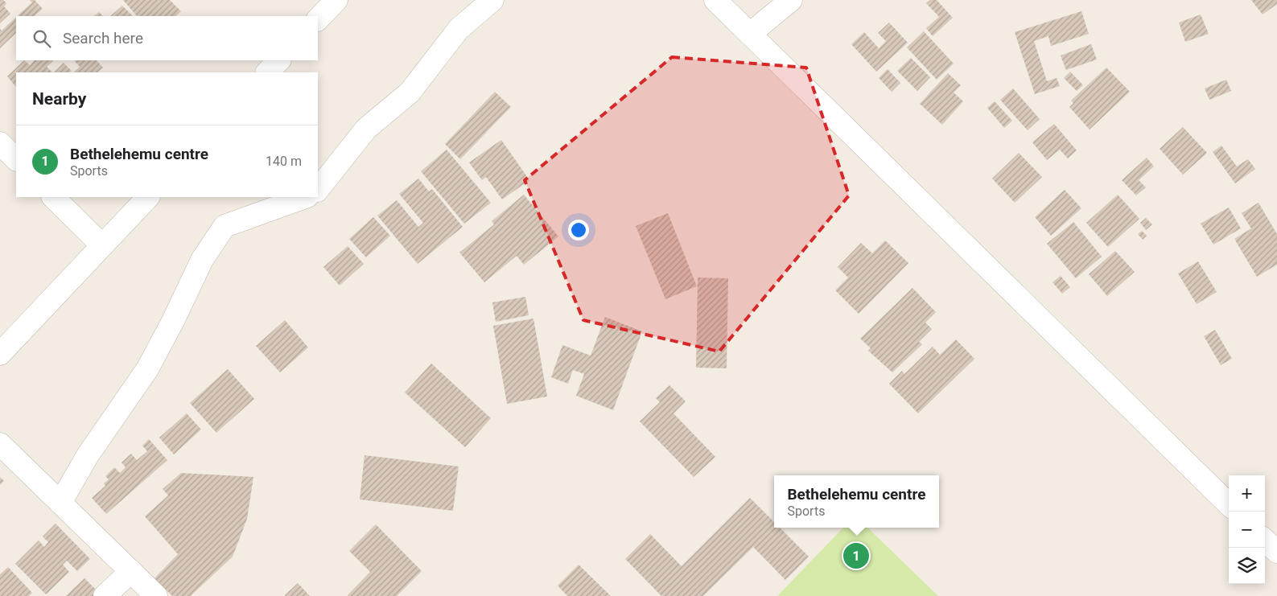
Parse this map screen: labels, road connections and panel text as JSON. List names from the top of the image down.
{
  "page": {
    "search": "Search here",
    "heading": "Nearby",
    "list": [
      {
        "mark": "1",
        "name": "Bethelehemu centre",
        "note": "Sports",
        "value": "140 m"
      }
    ],
    "map_buttons": ["+", "−"],
    "popup": ["Bethelehemu centre", "Sports"],
    "pins": "1"
  }
}
